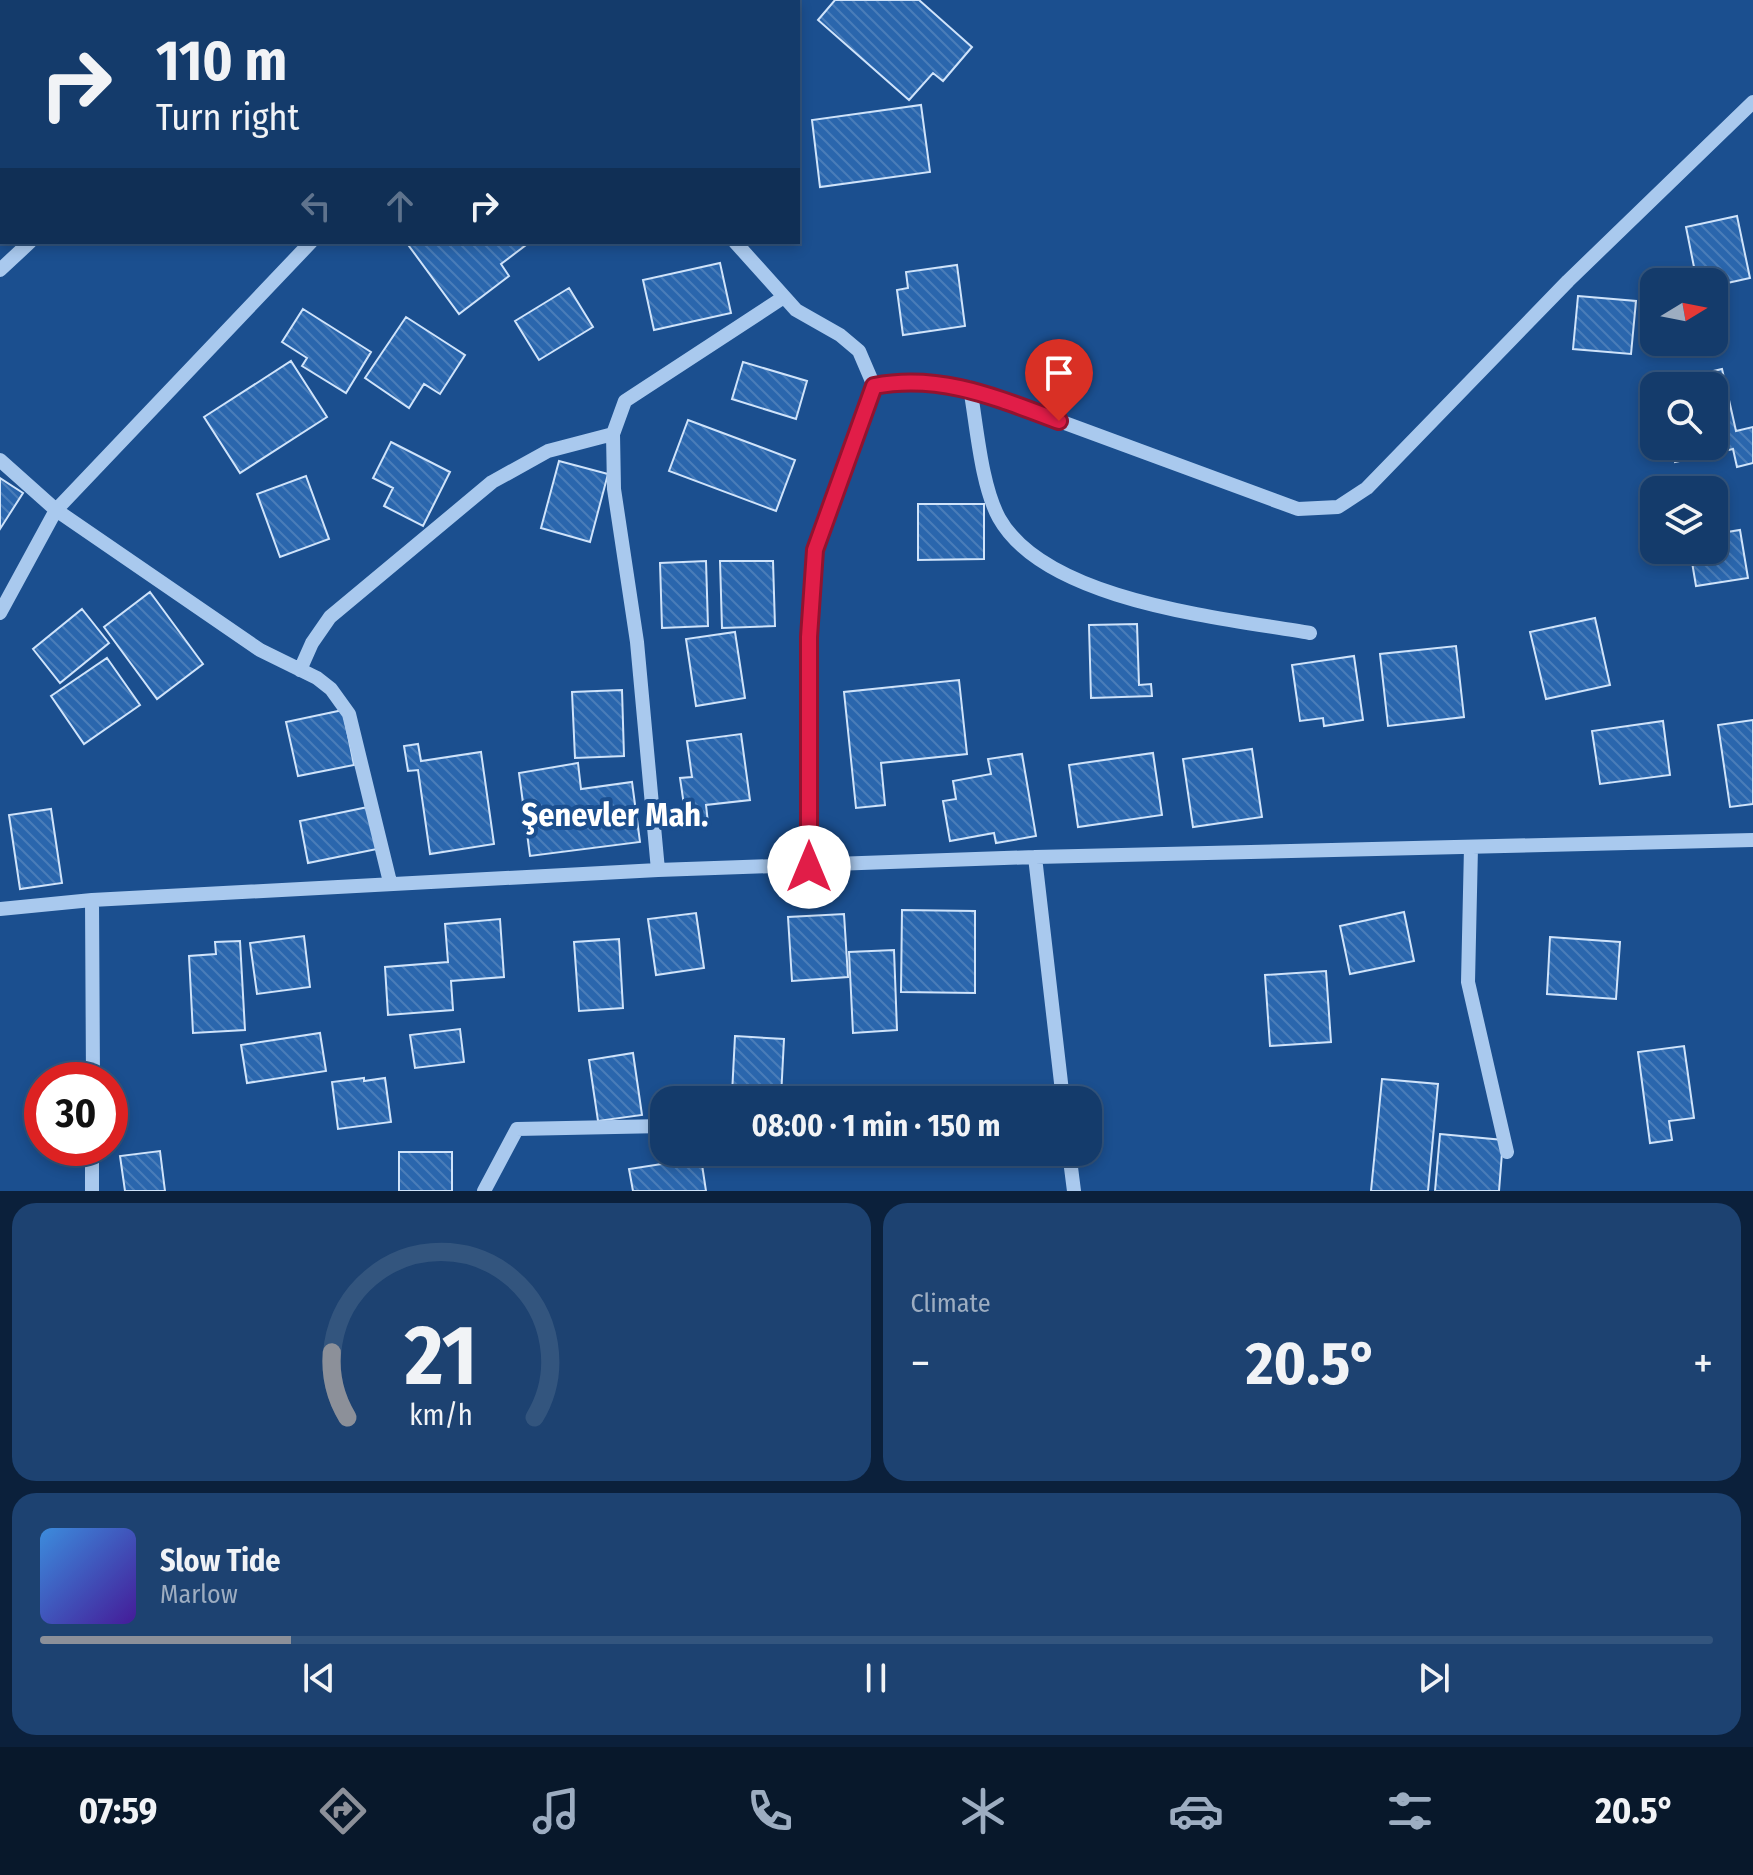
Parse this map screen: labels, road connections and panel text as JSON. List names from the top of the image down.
{
  "districts": ["Şenevler Mah."],
  "north": "right",
  "page": {
    "turn": ["110 m", "Turn right"],
    "limit": "30",
    "trip": "08:00 · 1 min · 150 m",
    "tile": "Climate",
    "heat": ["−", "20.5°", "+"],
    "song": ["Slow Tide", "Marlow"],
    "tabs": ["07:59", "20.5°"],
    "gauge": ["21", "km/h"]
  }
}
